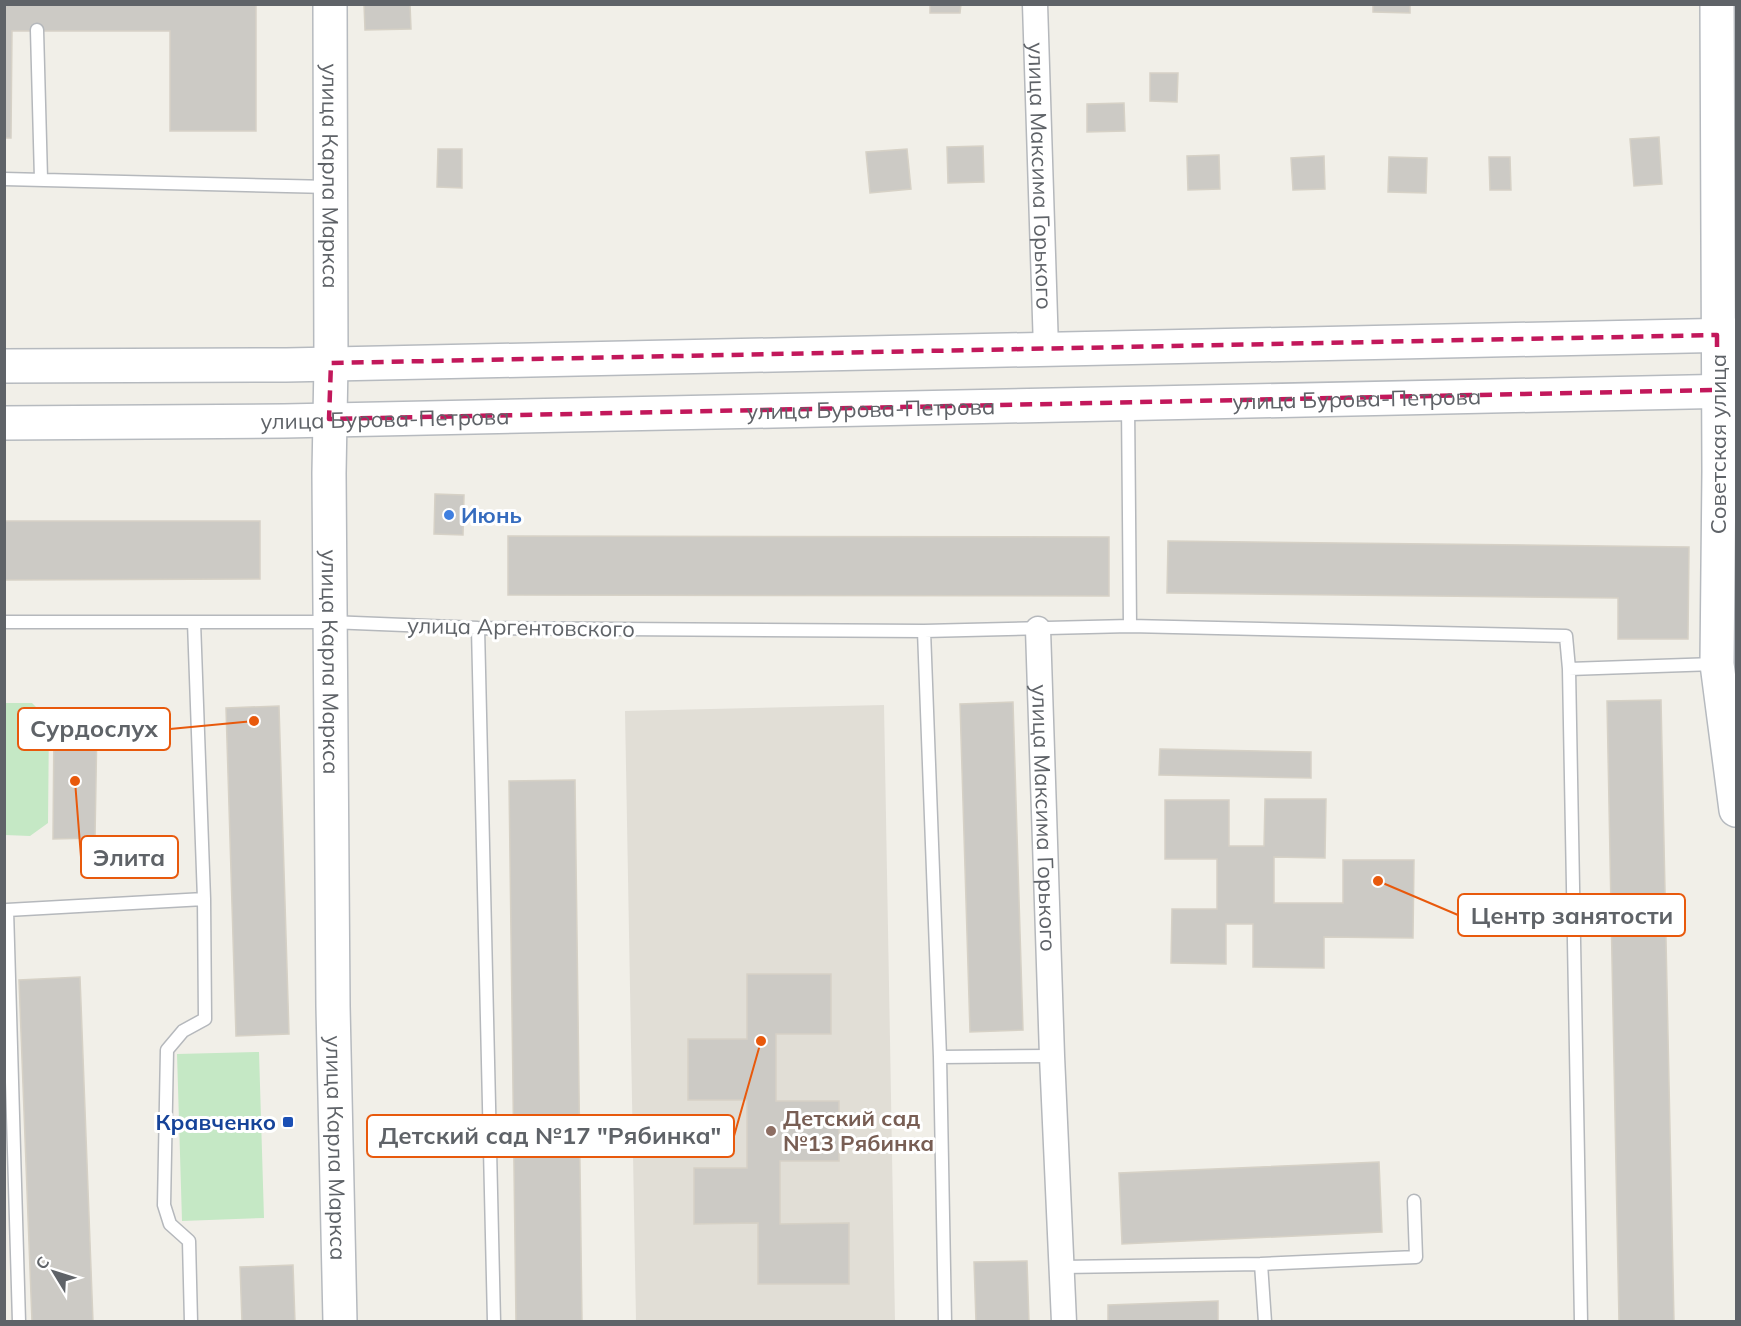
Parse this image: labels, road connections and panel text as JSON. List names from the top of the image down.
{
  "streets": {
    "main road": ["улица Карла Маркса", "улица Бурова-Петрова", "Советская улица"],
    "street": ["улица Максима Горького"],
    "lane": ["улица Аргентовского"]
  },
  "crossings": [
    ["улица Карла Маркса", "улица Бурова-Петрова"],
    ["улица Карла Маркса", "улица Аргентовского"],
    ["улица Максима Горького", "улица Аргентовского"],
    ["улица Бурова-Петрова", "Советская улица"]
  ],
  "places": {
    "other": [
      "Июнь",
      "Сурдослух",
      "Элита",
      "Центр занятости",
      "Детский сад №17 \"Рябинка\"",
      "Детский сад №13 Рябинка"
    ],
    "transit": ["Кравченко"]
  },
  "north": "top left"
}
